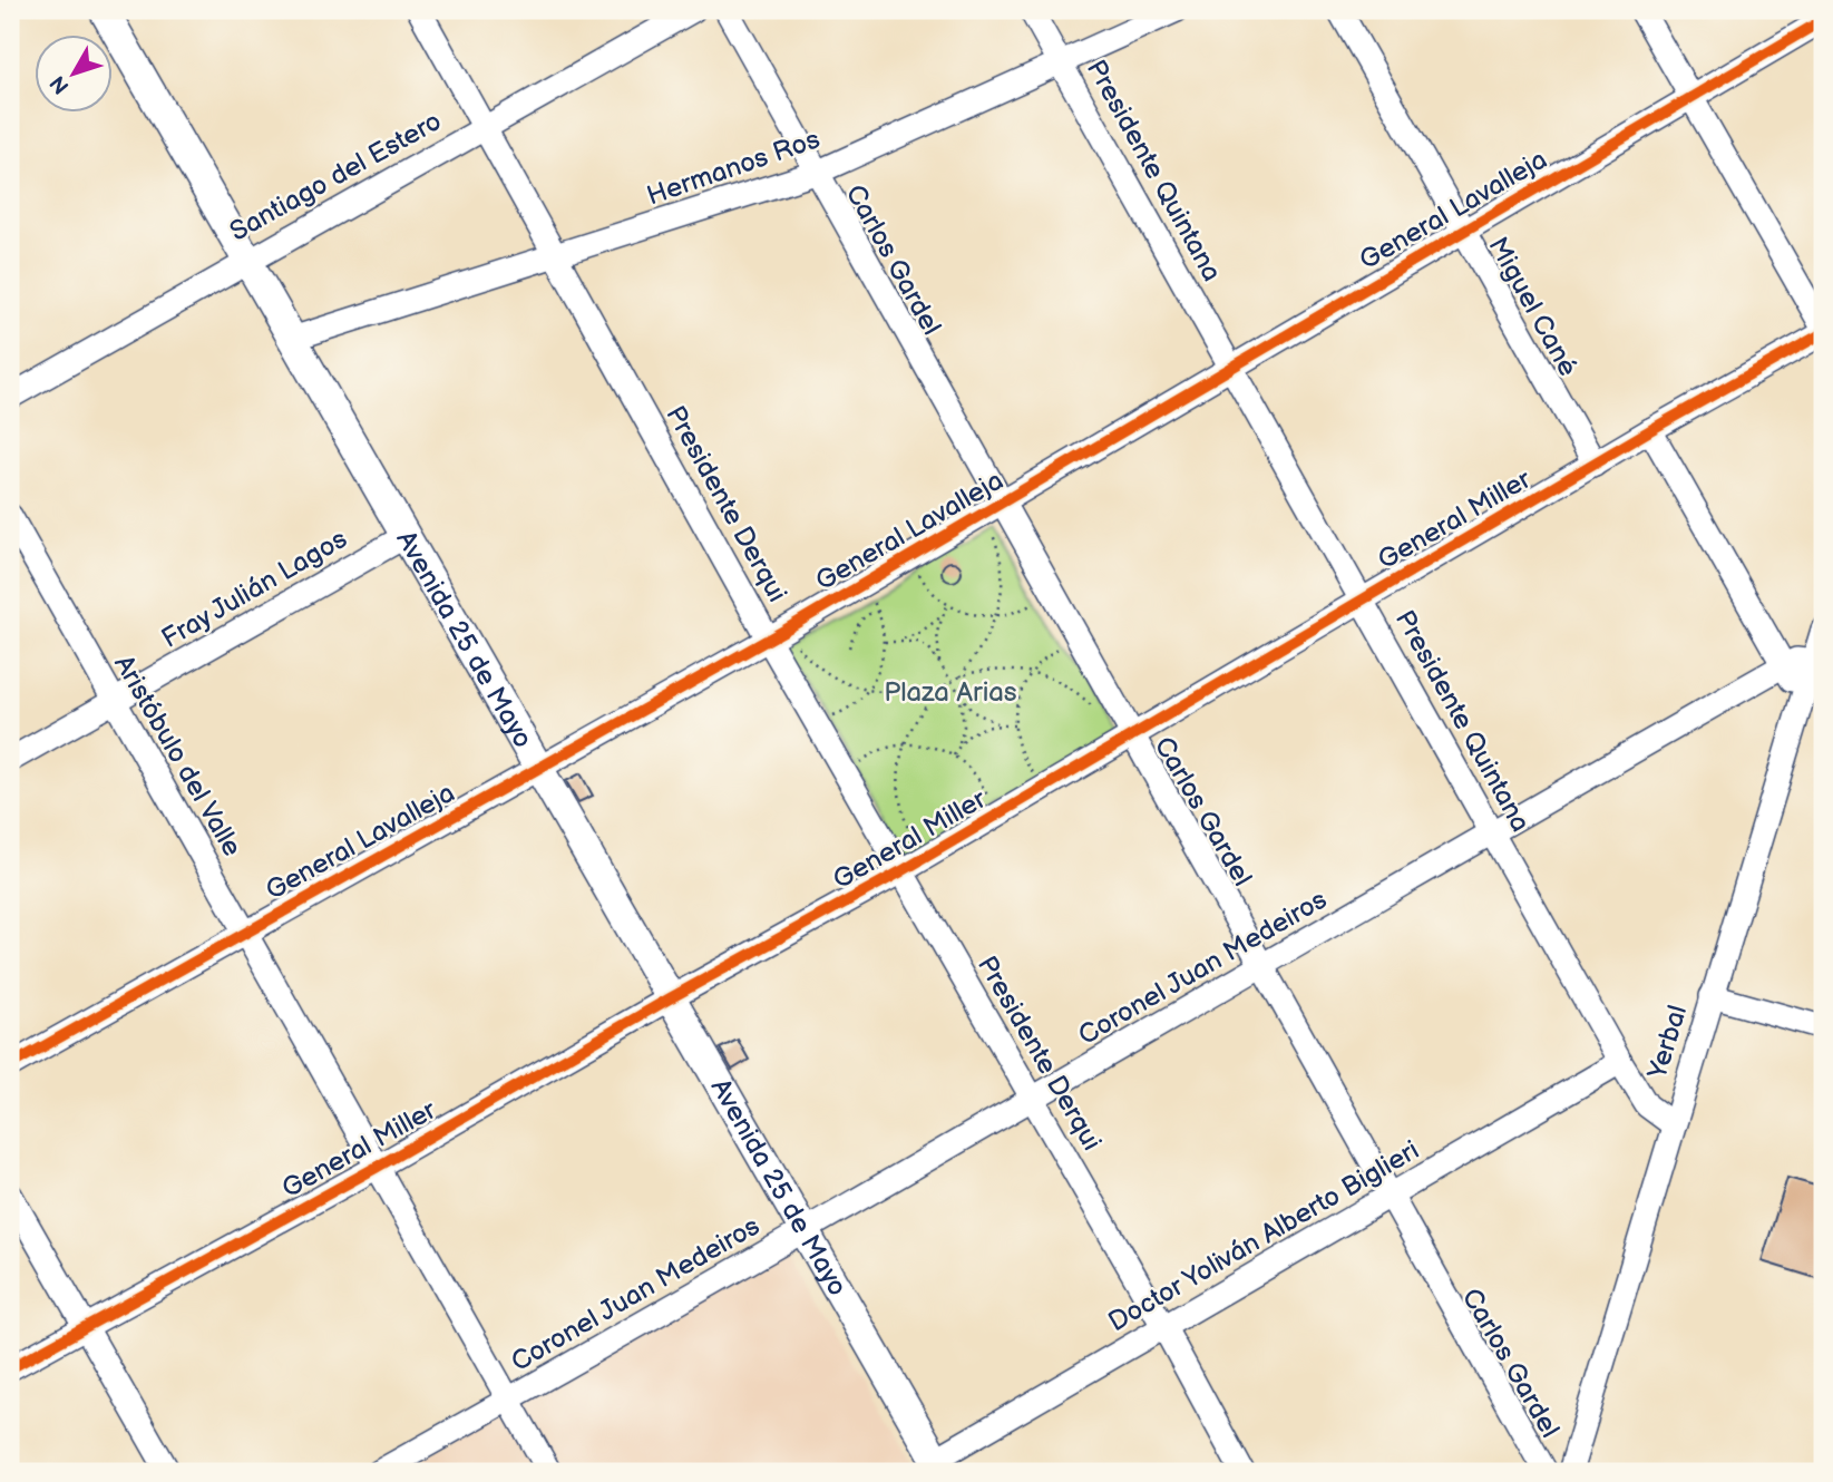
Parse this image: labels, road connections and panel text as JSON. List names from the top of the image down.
{
  "streets": {
    "main road": ["Avenida 25 de Mayo"],
    "street": [
      "Hermanos Ros",
      "Presidente Quintana",
      "Santiago del Estero",
      "General Lavalleja",
      "Carlos Gardel",
      "Miguel Cané",
      "Presidente Derqui",
      "General Miller",
      "Fray Julián Lagos",
      "Aristóbulo del Valle",
      "Coronel Juan Medeiros",
      "Yerbal",
      "Doctor Yoliván Alberto Biglieri"
    ]
  },
  "crossings": [
    ["Hermanos Ros", "Presidente Quintana"],
    ["Hermanos Ros", "Carlos Gardel"],
    ["Hermanos Ros", "Presidente Derqui"],
    ["Hermanos Ros", "Avenida 25 de Mayo"],
    ["Presidente Quintana", "General Lavalleja"],
    ["Presidente Quintana", "General Miller"],
    ["Presidente Quintana", "Coronel Juan Medeiros"],
    ["Presidente Quintana", "Yerbal"],
    ["Presidente Quintana", "Doctor Yoliván Alberto Biglieri"],
    ["Santiago del Estero", "Presidente Derqui"],
    ["Santiago del Estero", "Avenida 25 de Mayo"],
    ["General Lavalleja", "Carlos Gardel"],
    ["General Lavalleja", "Miguel Cané"],
    ["General Lavalleja", "Presidente Derqui"],
    ["General Lavalleja", "Avenida 25 de Mayo"],
    ["General Lavalleja", "Aristóbulo del Valle"],
    ["Carlos Gardel", "General Miller"],
    ["Carlos Gardel", "Coronel Juan Medeiros"],
    ["Carlos Gardel", "Doctor Yoliván Alberto Biglieri"],
    ["Miguel Cané", "General Miller"],
    ["Presidente Derqui", "General Miller"],
    ["Presidente Derqui", "Coronel Juan Medeiros"],
    ["Presidente Derqui", "Doctor Yoliván Alberto Biglieri"],
    ["General Miller", "Avenida 25 de Mayo"],
    ["General Miller", "Aristóbulo del Valle"],
    ["Fray Julián Lagos", "Avenida 25 de Mayo"],
    ["Fray Julián Lagos", "Aristóbulo del Valle"],
    ["Avenida 25 de Mayo", "Coronel Juan Medeiros"],
    ["Avenida 25 de Mayo", "Doctor Yoliván Alberto Biglieri"],
    ["Aristóbulo del Valle", "Coronel Juan Medeiros"],
    ["Coronel Juan Medeiros", "Yerbal"]
  ],
  "parks": ["Plaza Arias"],
  "north": "bottom left"
}
